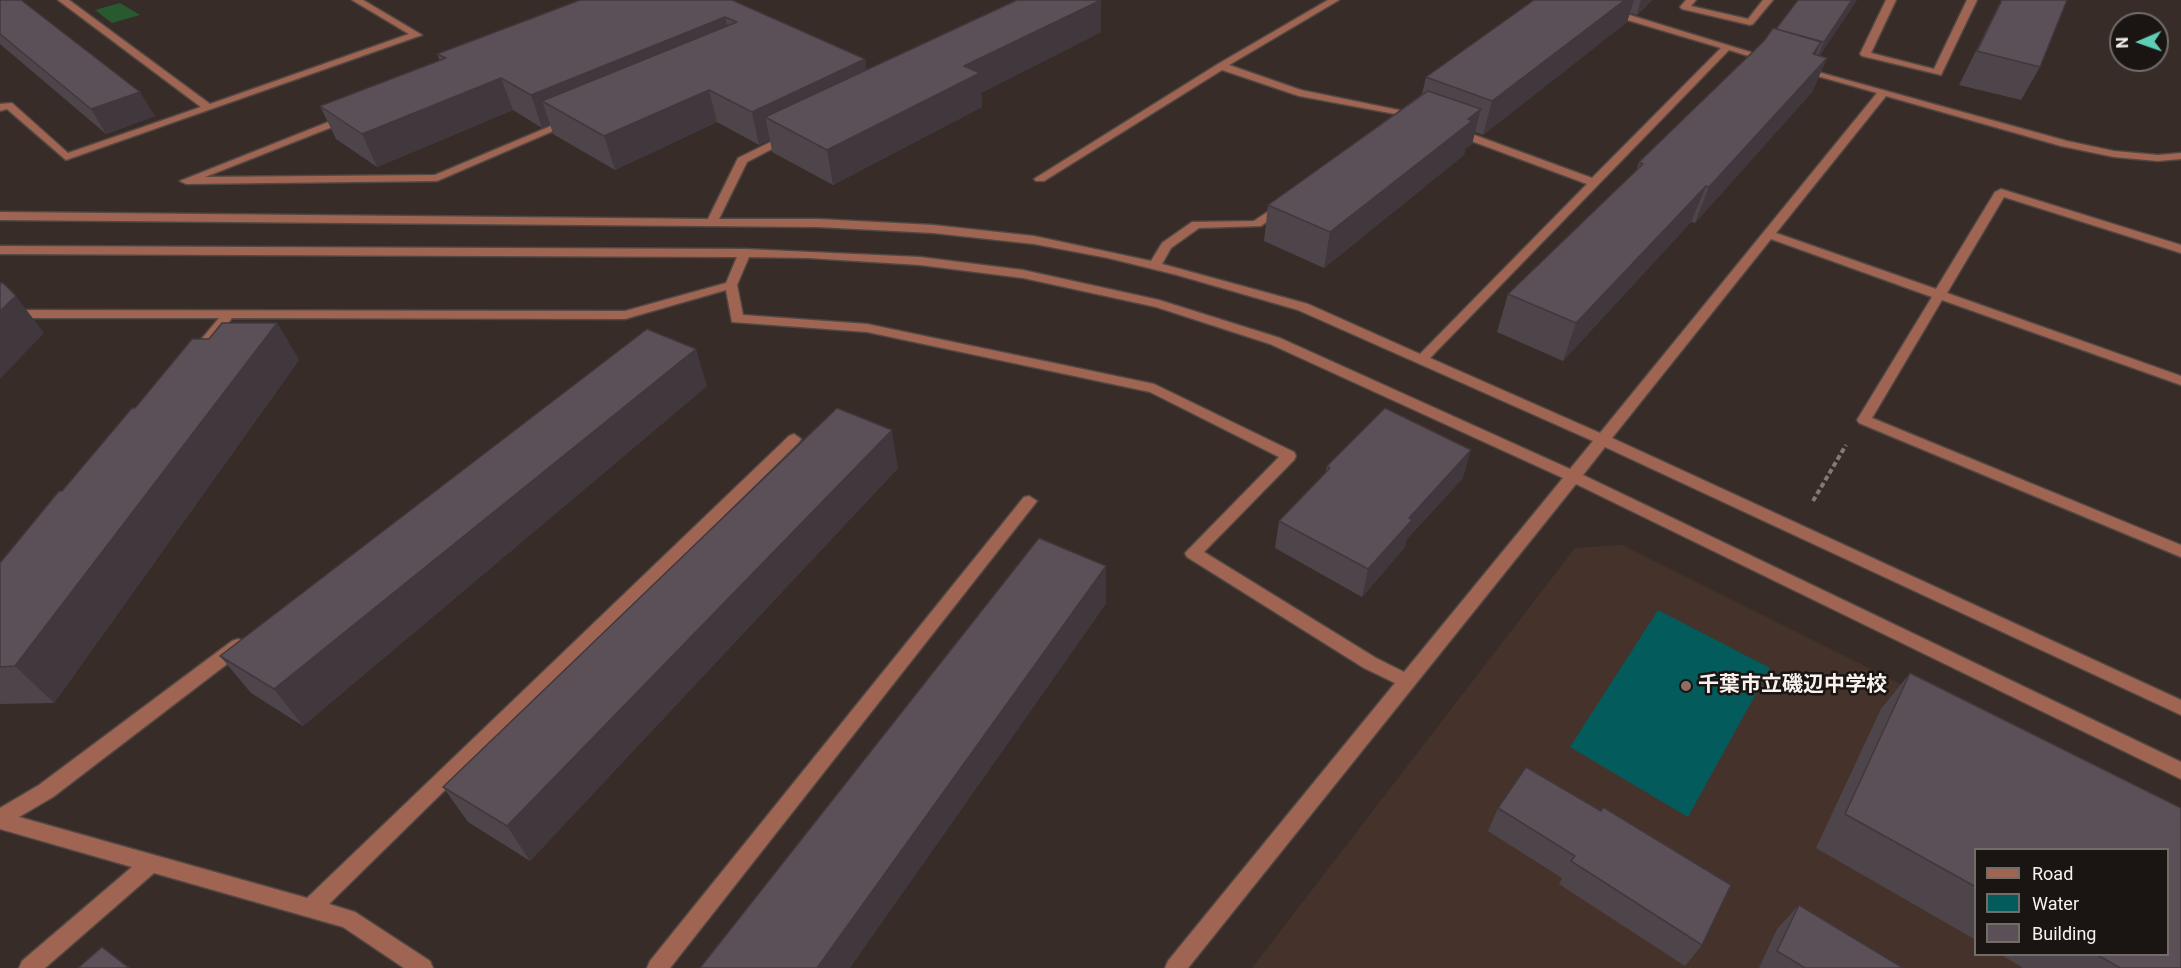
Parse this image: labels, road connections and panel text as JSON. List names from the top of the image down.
{
  "places": ["千葉市立磯辺中学校"],
  "legend": ["Road", "Water", "Building"],
  "north": "left"
}
